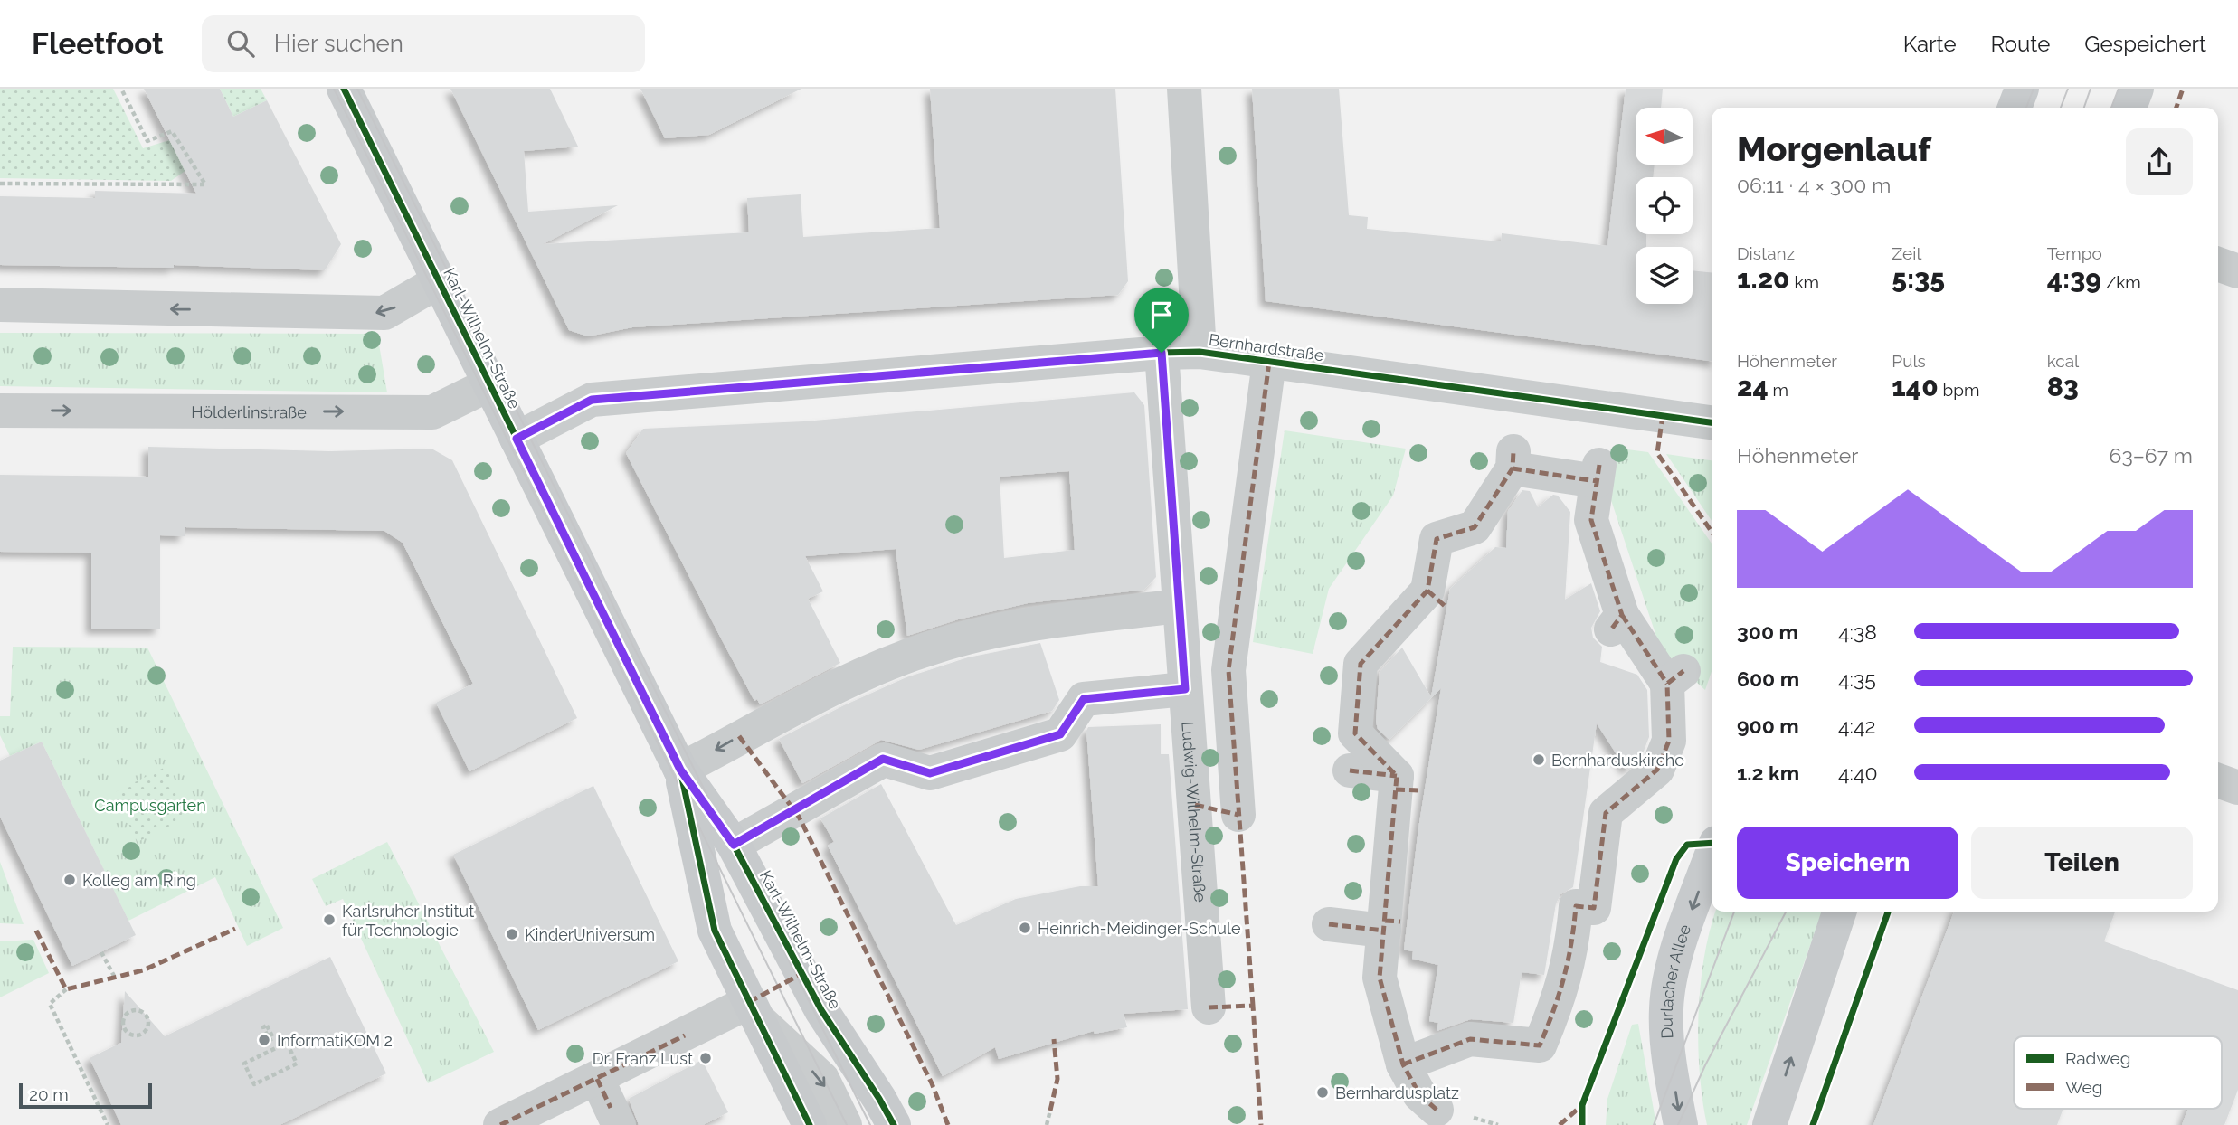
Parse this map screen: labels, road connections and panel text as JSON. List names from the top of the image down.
{
  "streets": {
    "main road": ["Karl-Wilhelm-Straße", "Durlacher Allee"],
    "street": ["Bernhardstraße", "Hölderlinstraße", "Ludwig-Wilhelm-Straße"]
  },
  "crossings": [
    ["Karl-Wilhelm-Straße", "Bernhardstraße"],
    ["Karl-Wilhelm-Straße", "Hölderlinstraße"],
    ["Bernhardstraße", "Ludwig-Wilhelm-Straße"]
  ],
  "parks": ["Campusgarten"],
  "places": [
    "Bernharduskirche",
    "Kolleg am Ring",
    "Karlsruher Institut für Technologie",
    "Heinrich-Meidinger-Schule",
    "KinderUniversum",
    "InformatiKOM 2",
    "Dr. Franz Lust",
    "Bernhardusplatz"
  ],
  "legend": ["Radweg", "Weg"],
  "scale_bar": "20 m",
  "north": "left",
  "page": {
    "header": "Fleetfoot",
    "search": "Hier suchen",
    "nav": ["Karte", "Route", "Gespeichert"],
    "heading": ["Morgenlauf", "06:11 · 4 × 300 m"],
    "stats": [
      ["Distanz", "1.20 km"],
      ["Zeit", "5:35"],
      ["Tempo", "4:39 /km"],
      ["Höhenmeter", "24 m"],
      ["Puls", "140 bpm"],
      ["kcal", "83"]
    ],
    "chart": ["Höhenmeter", "63–67 m"],
    "list": [
      {
        "name": "300 m",
        "note": "4:38"
      },
      {
        "name": "600 m",
        "note": "4:35"
      },
      {
        "name": "900 m",
        "note": "4:42"
      },
      {
        "name": "1.2 km",
        "note": "4:40"
      }
    ],
    "buttons": ["Speichern", "Teilen"],
    "scale": "20 m"
  }
}
